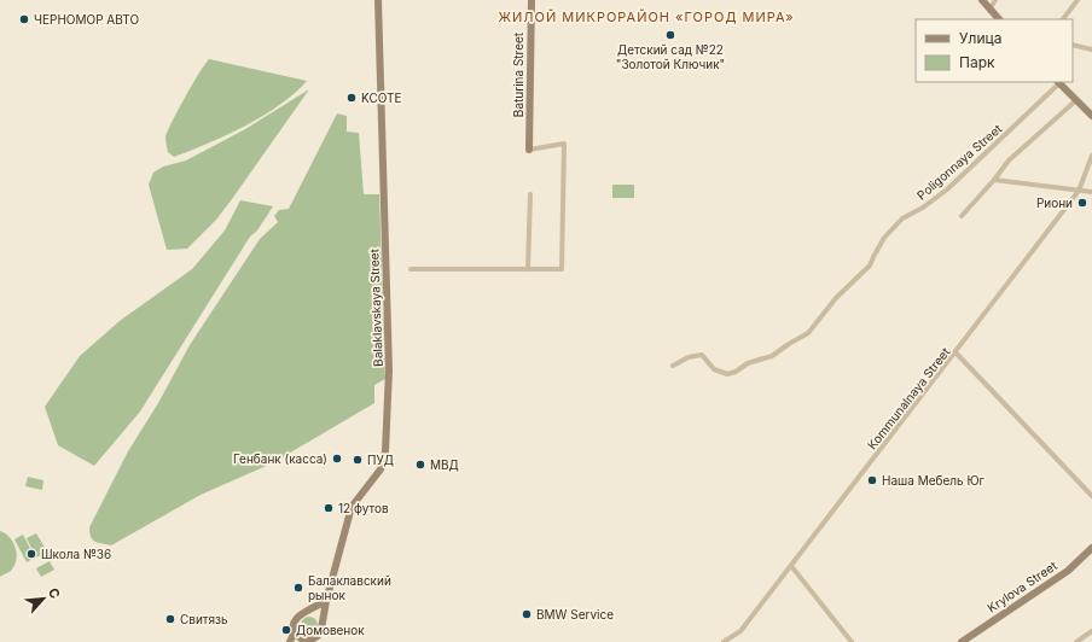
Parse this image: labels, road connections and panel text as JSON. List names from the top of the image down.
{
  "streets": {
    "main road": ["Baturina Street", "Balaklavskaya Street", "Krylova Street"],
    "street": ["Poligonnaya Street", "Kommunalnaya Street"]
  },
  "districts": ["ЖИЛОЙ МИКРОРАЙОН «ГОРОД МИРА»"],
  "places": [
    "ЧЕРНОМОР АВТО",
    "Детский сад №22 \"Золотой Ключик\"",
    "KCOTE",
    "Риони",
    "Генбанк (касса)",
    "ПУД",
    "МВД",
    "Наша Мебель Юг",
    "12 футов",
    "Школа №36",
    "Балаклавский рынок",
    "BMW Service",
    "Свитязь",
    "Домовенок"
  ],
  "legend": ["Улица", "Парк"],
  "north": "top right"
}
